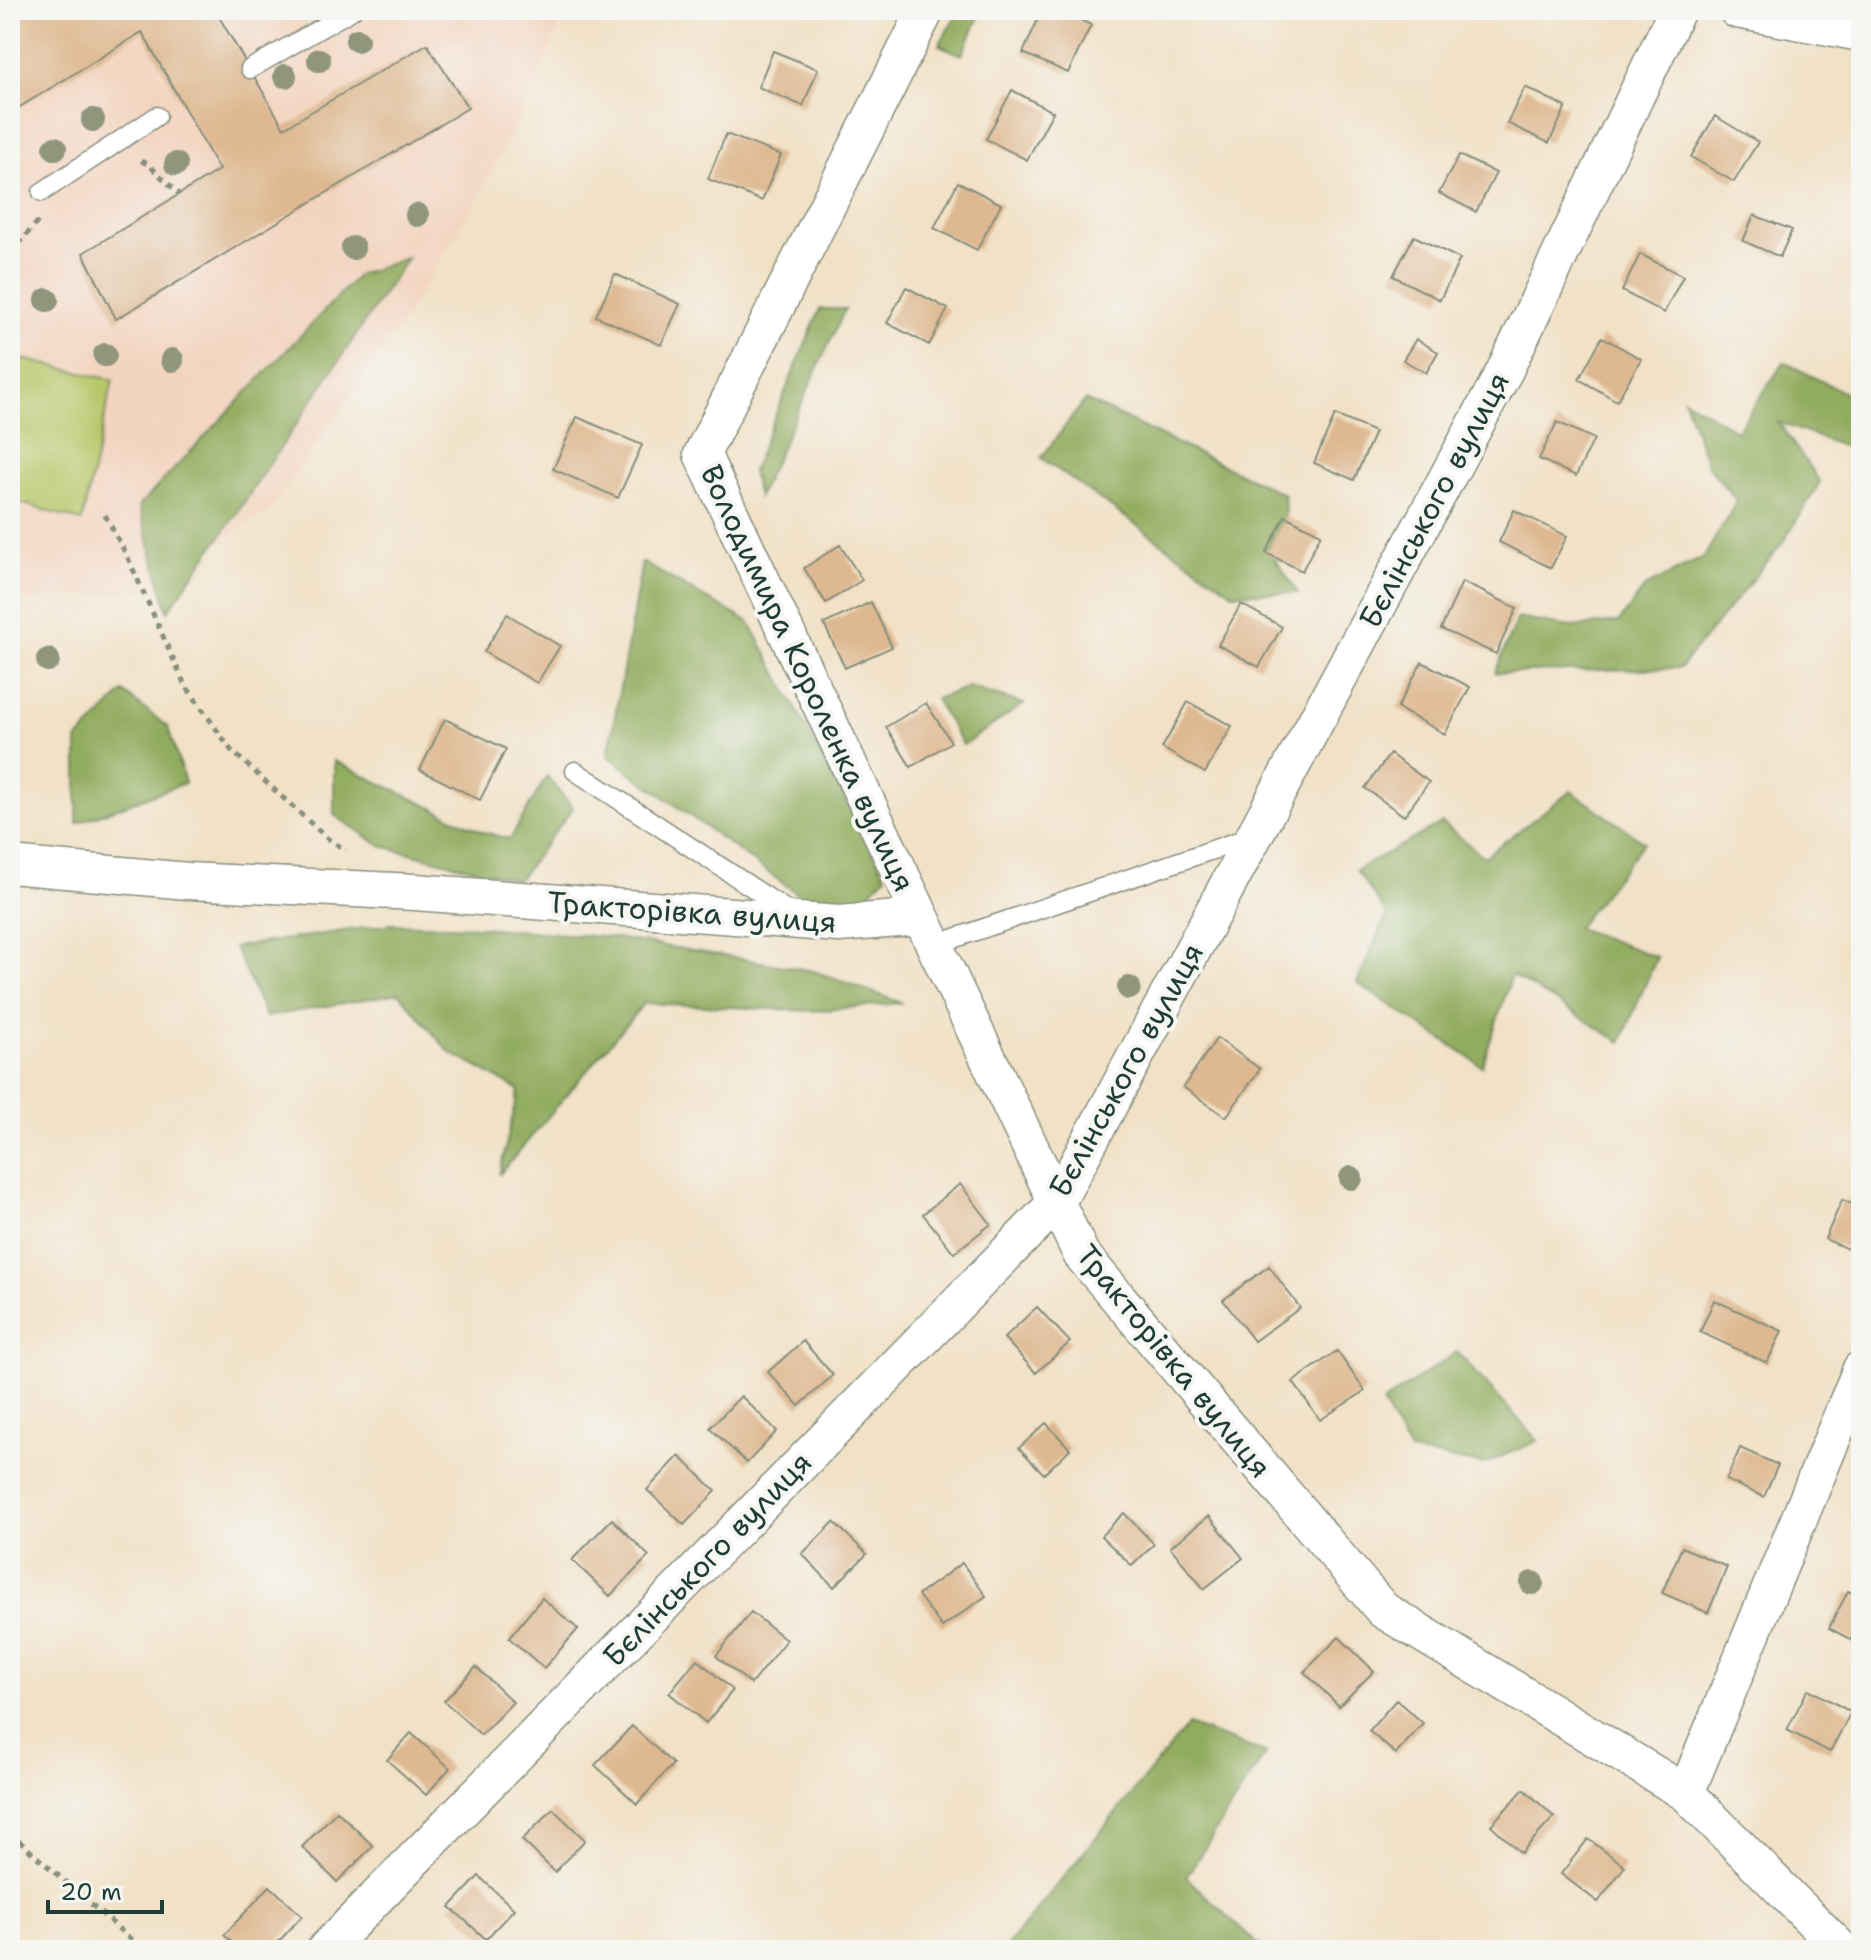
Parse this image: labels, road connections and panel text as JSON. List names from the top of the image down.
{
  "streets": {
    "street": ["Бєлінського вулиця", "Володимира Короленка вулиця", "Тракторівка вулиця"]
  },
  "crossings": [
    ["Бєлінського вулиця", "Тракторівка вулиця"],
    ["Володимира Короленка вулиця", "Тракторівка вулиця"]
  ],
  "scale_bar": "20 m"
}
